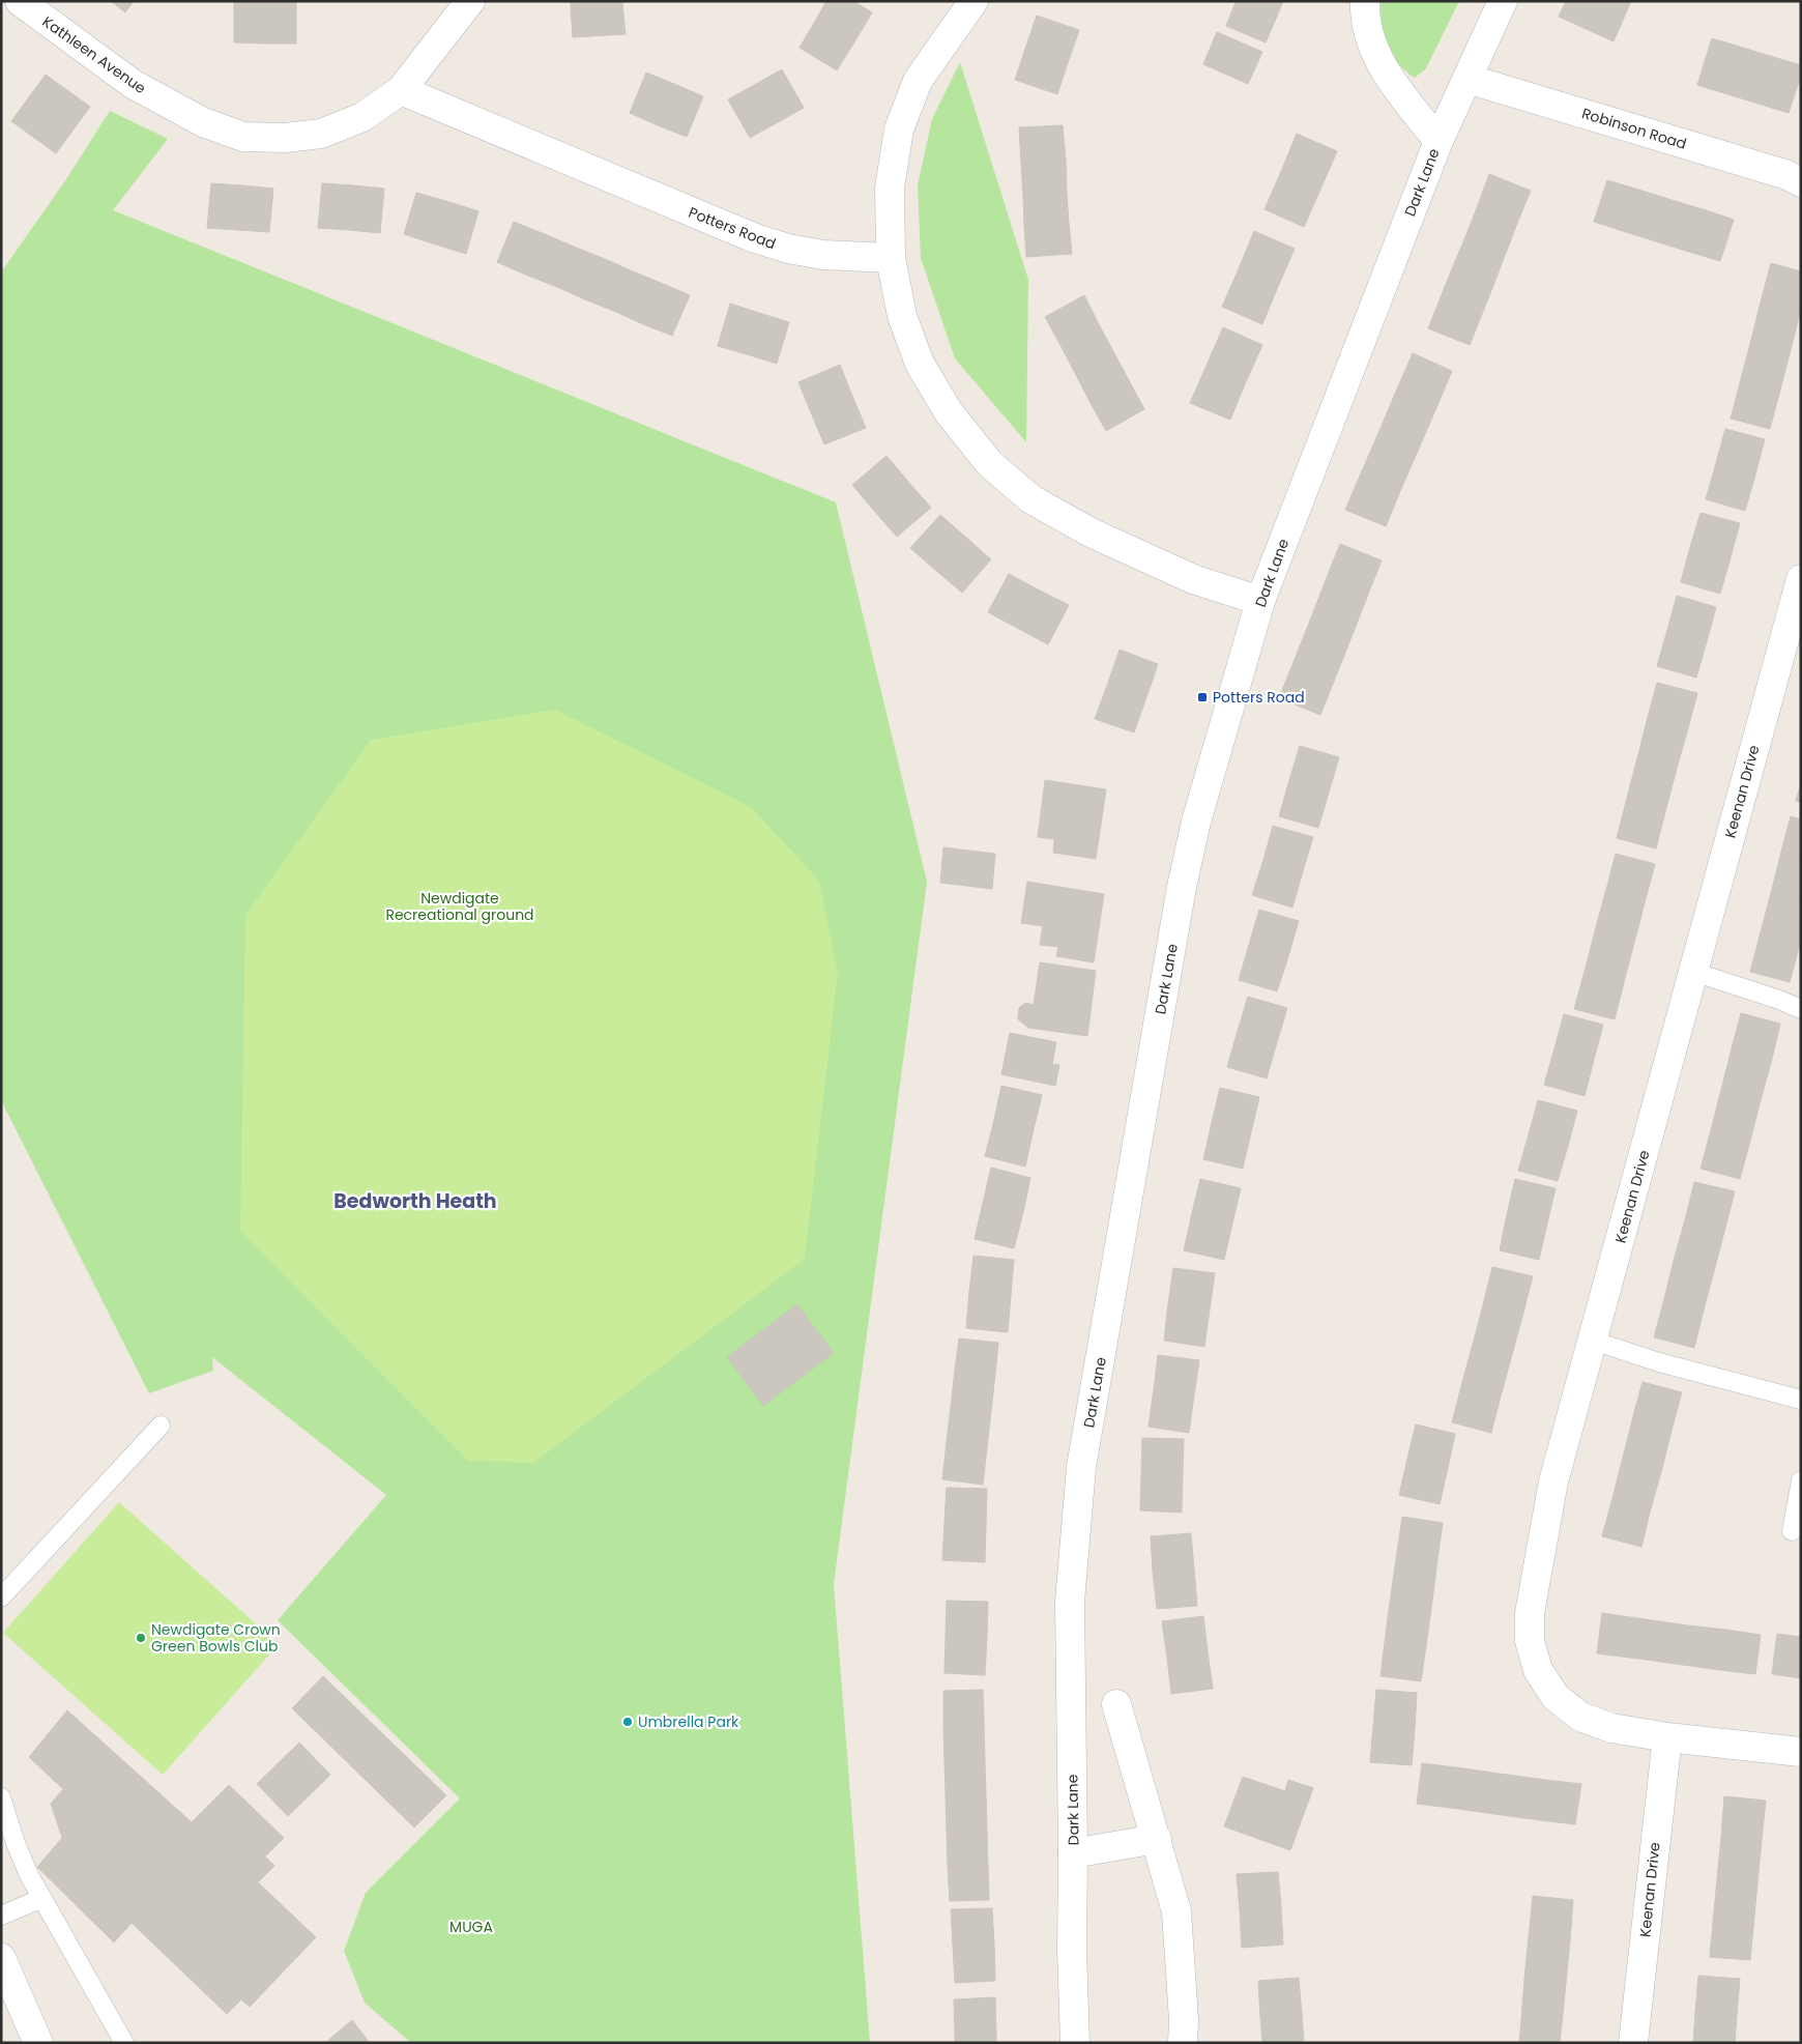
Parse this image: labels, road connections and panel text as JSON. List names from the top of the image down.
{
  "streets": {
    "street": [
      "Kathleen Avenue",
      "Robinson Road",
      "Dark Lane",
      "Potters Road",
      "Keenan Drive"
    ]
  },
  "crossings": [
    ["Kathleen Avenue", "Potters Road"],
    ["Robinson Road", "Dark Lane"]
  ],
  "districts": ["Bedworth Heath"],
  "parks": ["Newdigate Recreational ground", "MUGA"],
  "places": {
    "transit": ["Potters Road"],
    "other": ["Newdigate Crown Green Bowls Club", "Umbrella Park"]
  }
}
